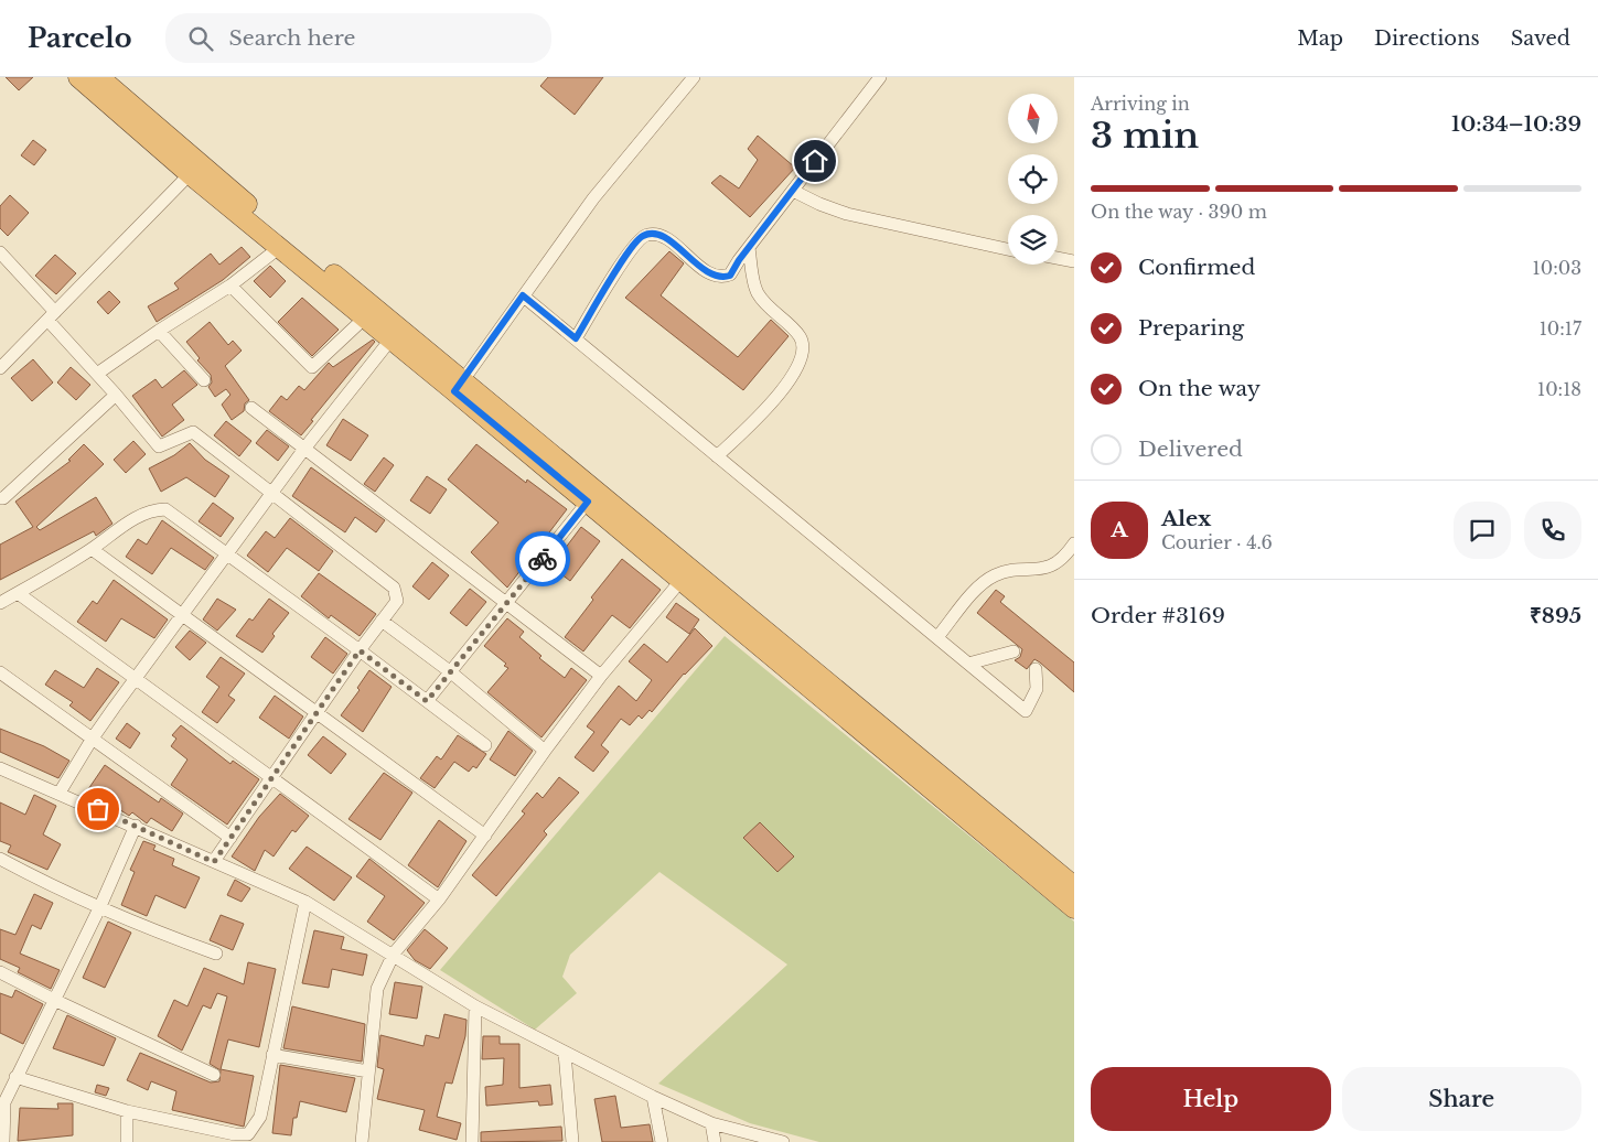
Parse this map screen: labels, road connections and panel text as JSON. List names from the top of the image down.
{
  "north": "top",
  "page": {
    "header": "Parcelo",
    "search": "Search here",
    "nav": ["Map", "Directions", "Saved"],
    "heading": ["3 min", "Arriving in", "10:34–10:39"],
    "panel": [
      "Alex",
      "Courier · 4.6",
      "Order #3169",
      "₹895"
    ],
    "bar": "On the way · 390 m",
    "list": [
      ["Confirmed", "10:03"],
      ["Preparing", "10:17"],
      ["On the way", "10:18"],
      "Delivered"
    ],
    "round": "A",
    "buttons": ["Help", "Share"]
  }
}
